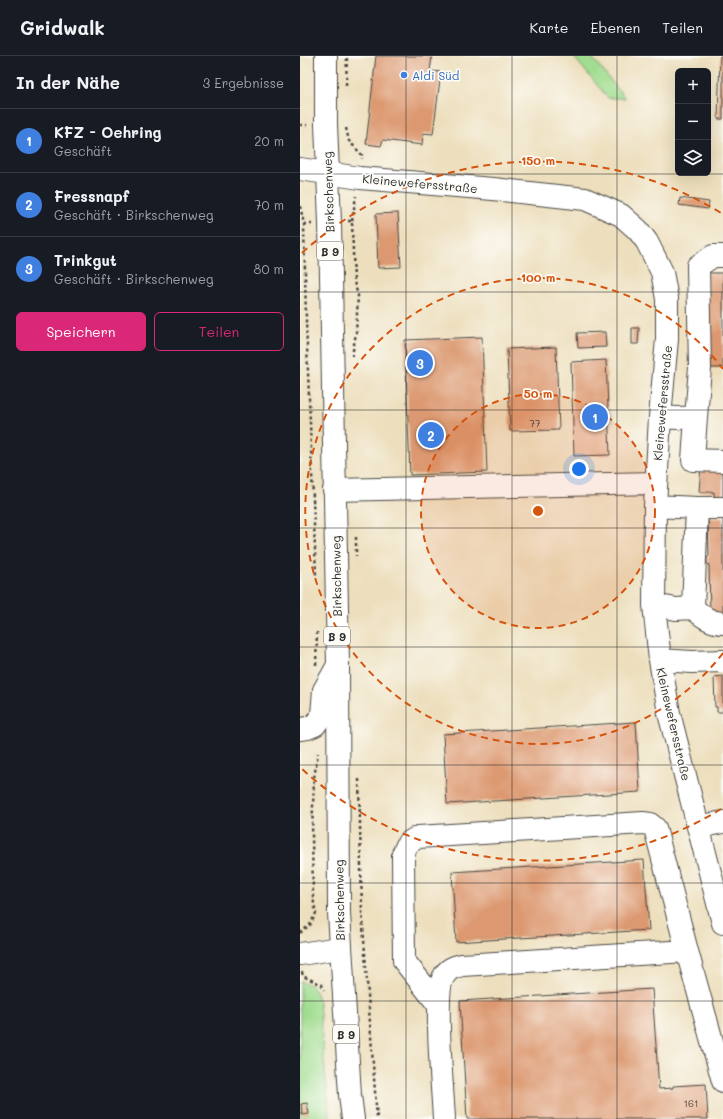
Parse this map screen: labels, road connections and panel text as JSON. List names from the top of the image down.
{
  "streets": {
    "street": ["Kleinewefersstraße", "Birkschenweg", "B 9"]
  },
  "crossings": [
    ["Kleinewefersstraße", "Birkschenweg"]
  ],
  "places": ["Aldi Süd"],
  "house_numbers": ["77", "161"],
  "page": {
    "header": "Gridwalk",
    "nav": ["Karte", "Ebenen", "Teilen"],
    "heading": ["In der Nähe", "3 Ergebnisse"],
    "map_buttons": ["+", "−"],
    "list": [
      {
        "mark": "1",
        "name": "KFZ - Oehring",
        "note": "Geschäft",
        "value": "20 m"
      },
      {
        "mark": "2",
        "name": "Fressnapf",
        "note": "Geschäft · Birkschenweg",
        "value": "70 m"
      },
      {
        "mark": "3",
        "name": "Trinkgut",
        "note": "Geschäft · Birkschenweg",
        "value": "80 m"
      }
    ],
    "buttons": ["Speichern", "Teilen"],
    "pins": ["3", "1", "2"]
  },
  "rings": ["150 m", "100 m", "50 m"]
}
